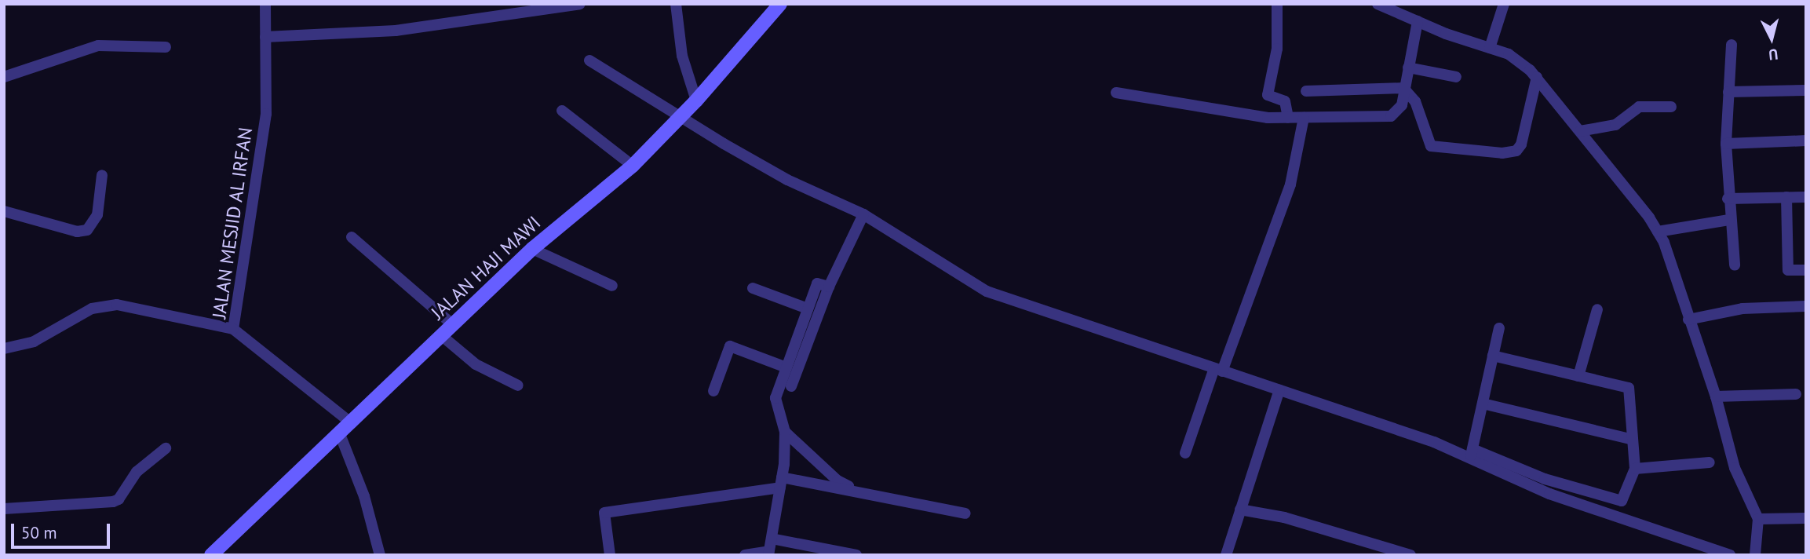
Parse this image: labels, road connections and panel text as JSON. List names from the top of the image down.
{
  "streets": {
    "street": ["JALAN MESJID AL IRFAN", "JALAN HAJI MAWI"]
  },
  "crossings": [
    ["JALAN MESJID AL IRFAN", "JALAN HAJI MAWI"]
  ],
  "scale_bar": "50 m",
  "north": "bottom"
}
